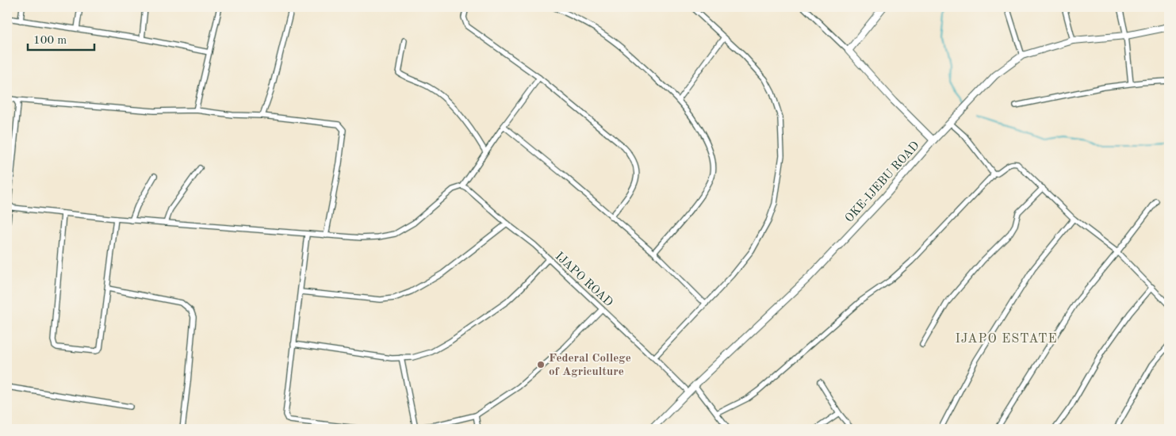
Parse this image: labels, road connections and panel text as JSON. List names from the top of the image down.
{
  "streets": {
    "main road": ["OKE-IJEBU ROAD"],
    "street": ["IJAPO ROAD"]
  },
  "crossings": [
    ["OKE-IJEBU ROAD", "IJAPO ROAD"]
  ],
  "districts": ["IJAPO ESTATE"],
  "places": ["Federal College of Agriculture"],
  "scale_bar": "100 m"
}
